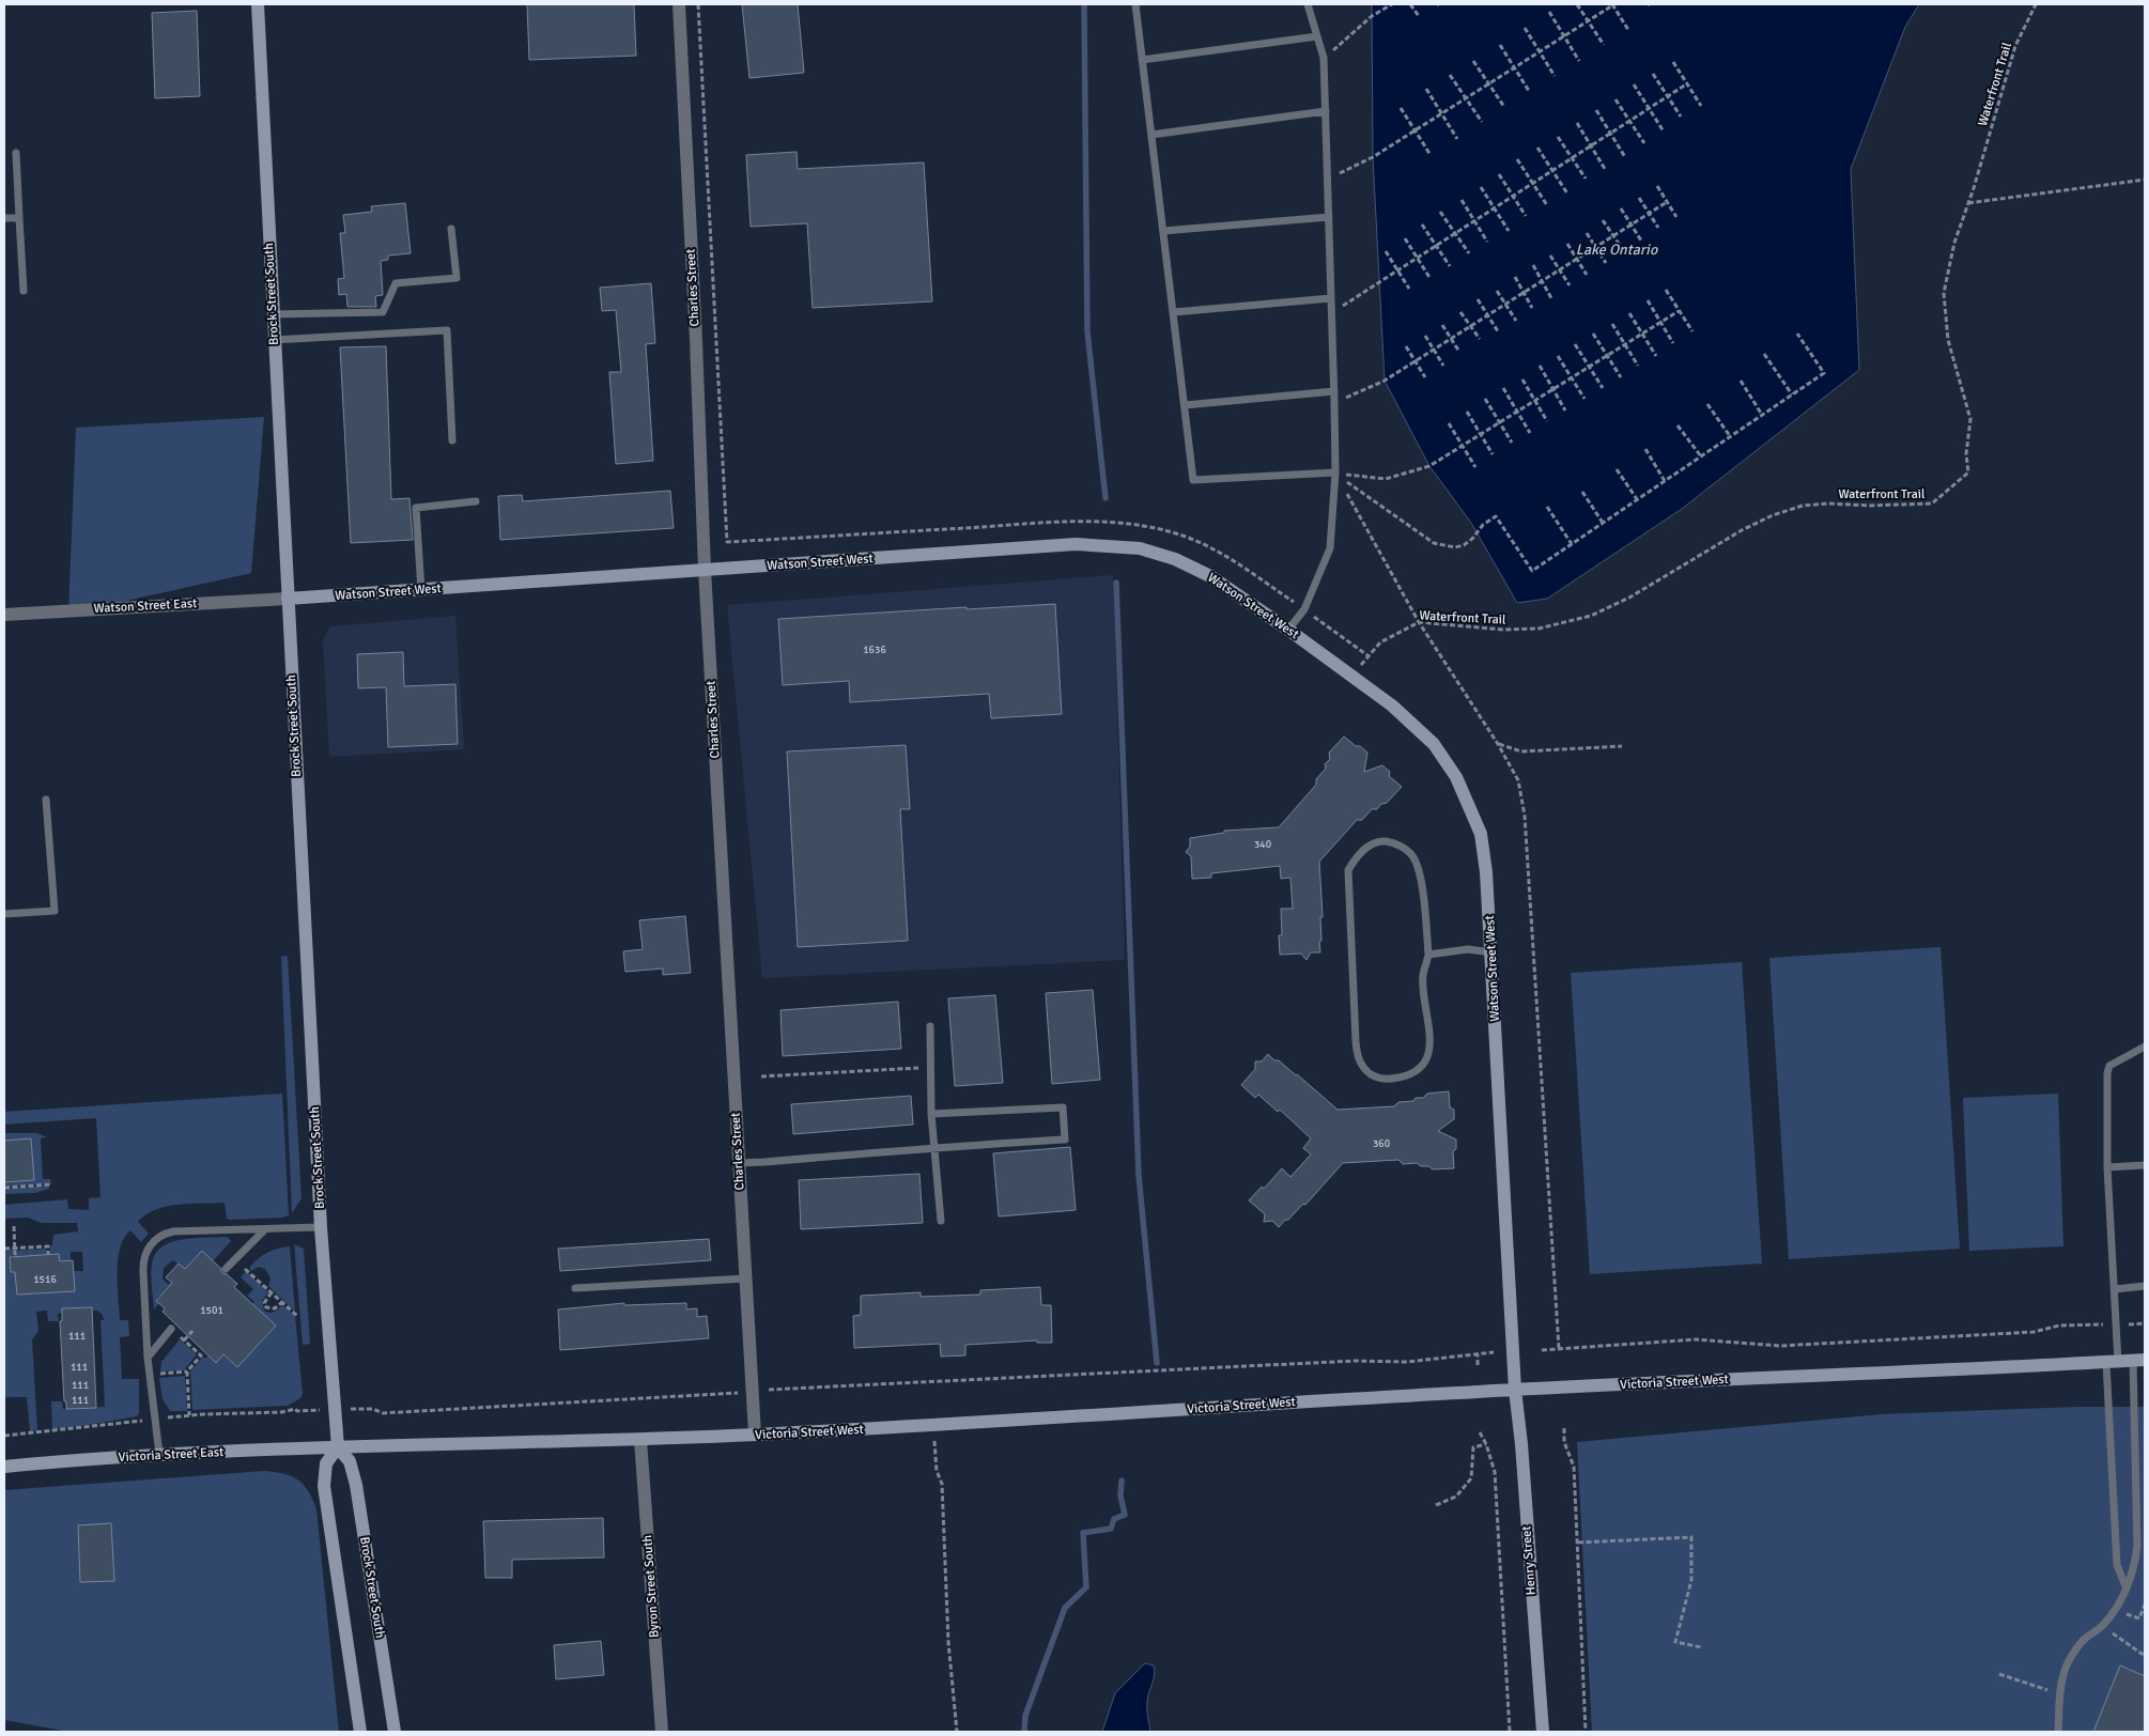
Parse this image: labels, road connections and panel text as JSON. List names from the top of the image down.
{
  "streets": {
    "main road": [
      "Brock Street South",
      "Watson Street West",
      "Victoria Street West",
      "Victoria Street East",
      "Henry Street"
    ],
    "street": ["Charles Street", "Watson Street East", "Byron Street South"],
    "path": ["Waterfront Trail"]
  },
  "crossings": [
    ["Charles Street", "Watson Street West"],
    ["Charles Street", "Victoria Street West"],
    ["Brock Street South", "Watson Street West"],
    ["Brock Street South", "Watson Street East"],
    ["Brock Street South", "Victoria Street West"],
    ["Brock Street South", "Victoria Street East"],
    ["Watson Street West", "Watson Street East"],
    ["Watson Street West", "Victoria Street West"],
    ["Watson Street West", "Henry Street"],
    ["Victoria Street West", "Victoria Street East"],
    ["Victoria Street West", "Henry Street"],
    ["Victoria Street West", "Byron Street South"]
  ],
  "water": ["Lake Ontario"],
  "house_numbers": [
    "1636",
    "340",
    "360",
    "1516",
    "1501",
    "111",
    "111",
    "111",
    "111"
  ]
}
